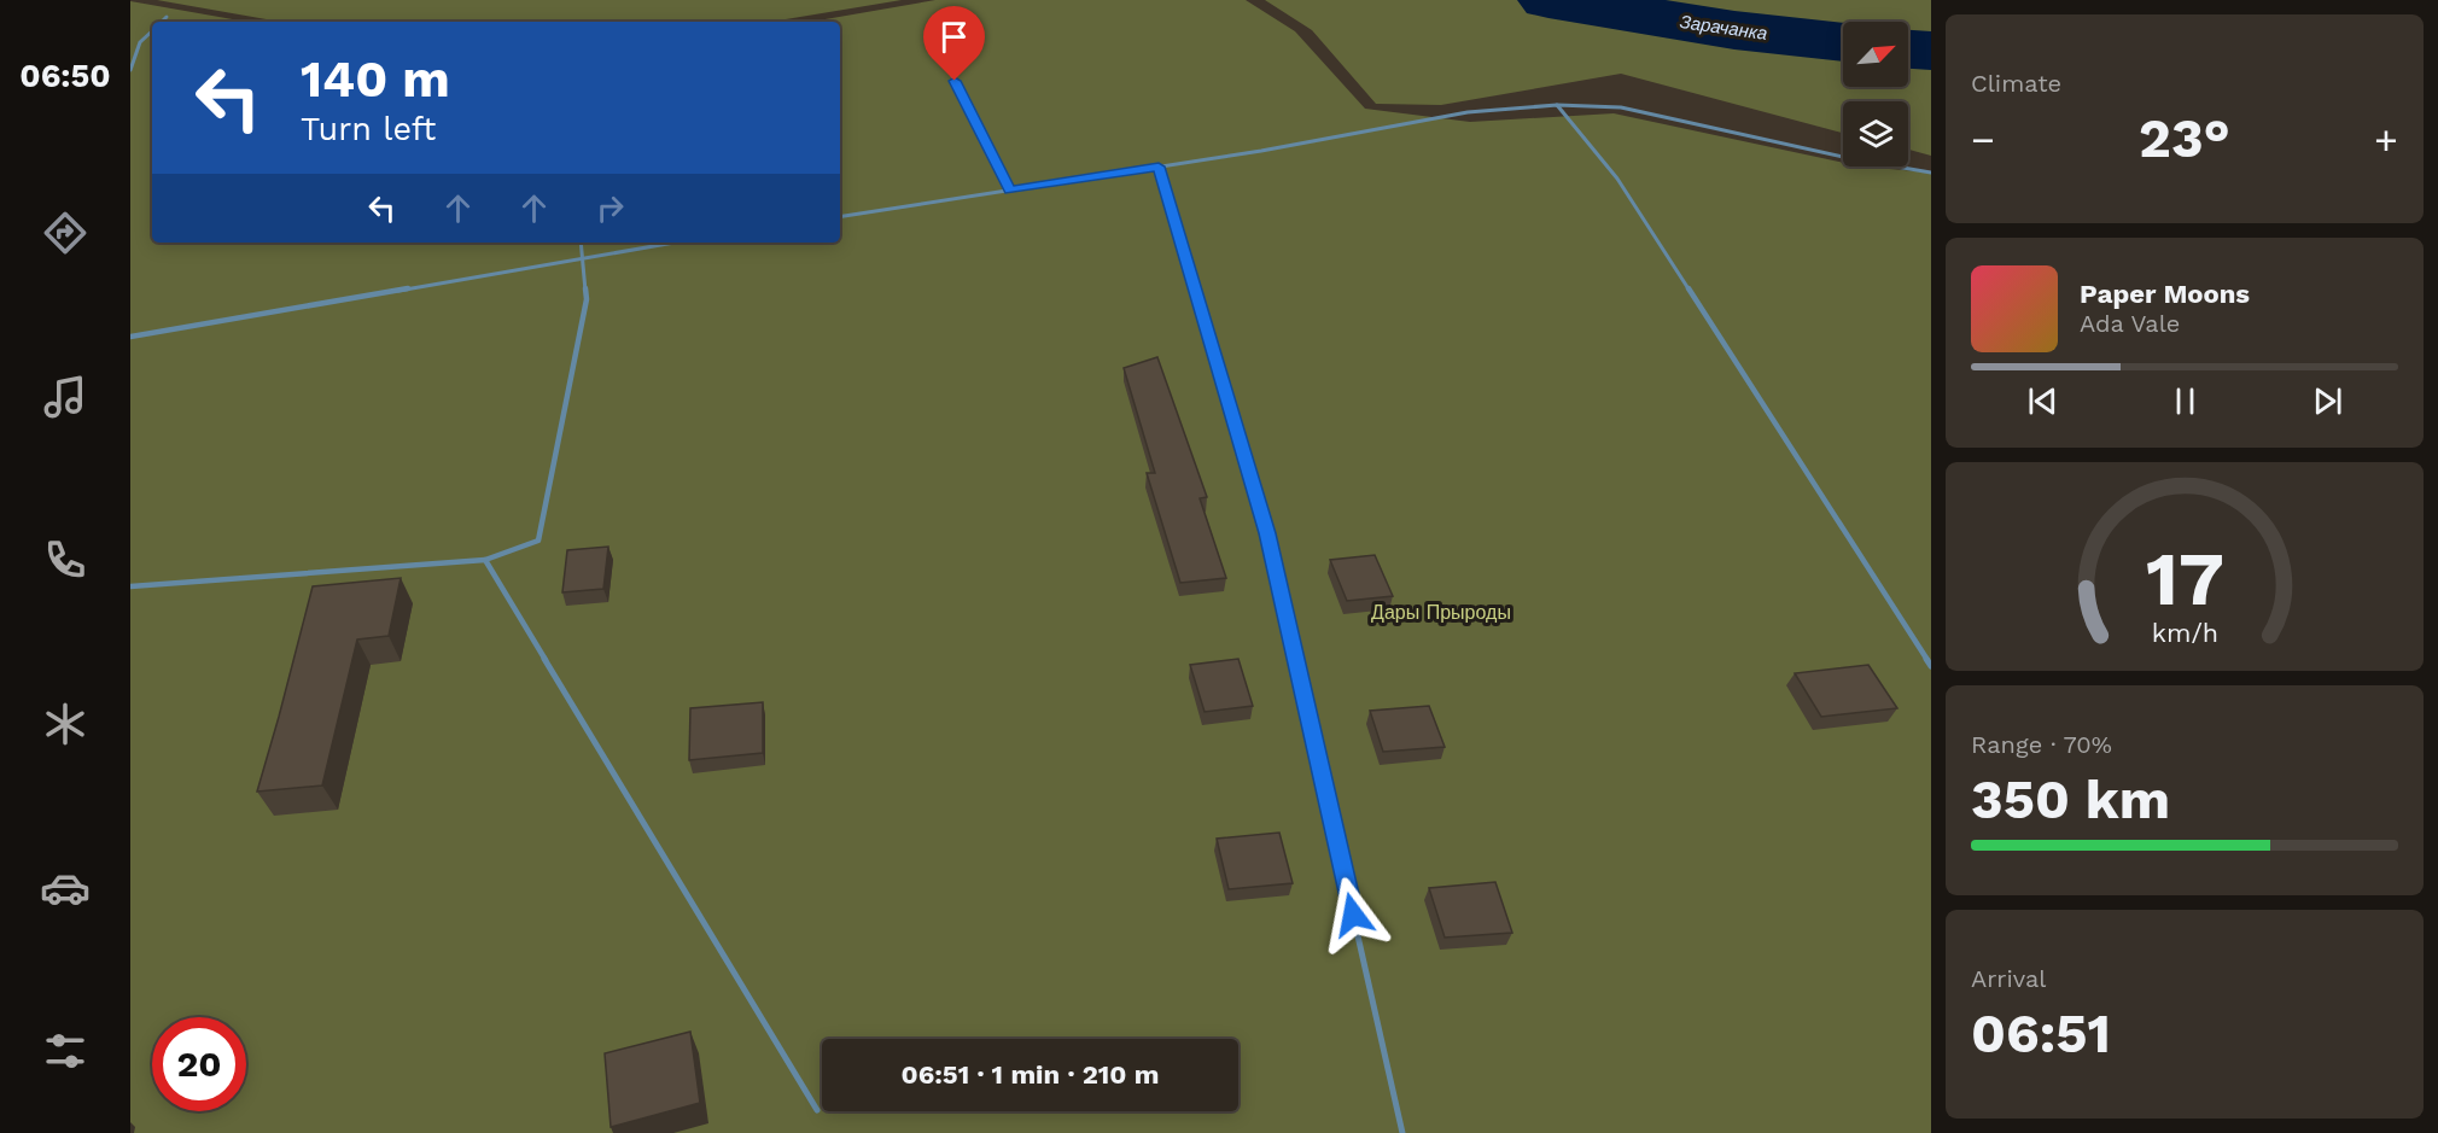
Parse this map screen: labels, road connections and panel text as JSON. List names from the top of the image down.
{
  "water": ["Зарачанка"],
  "parks": ["Дары Прыроды"],
  "north": "top right",
  "page": {
    "tabs": "06:50",
    "tile": [
      "Climate",
      ["Range · 70%", "350 km"],
      ["Arrival", "06:51"]
    ],
    "turn": ["140 m", "Turn left"],
    "heat": ["−", "23°", "+"],
    "song": ["Paper Moons", "Ada Vale"],
    "limit": "20",
    "trip": "06:51 · 1 min · 210 m",
    "gauge": ["17", "km/h"]
  }
}
